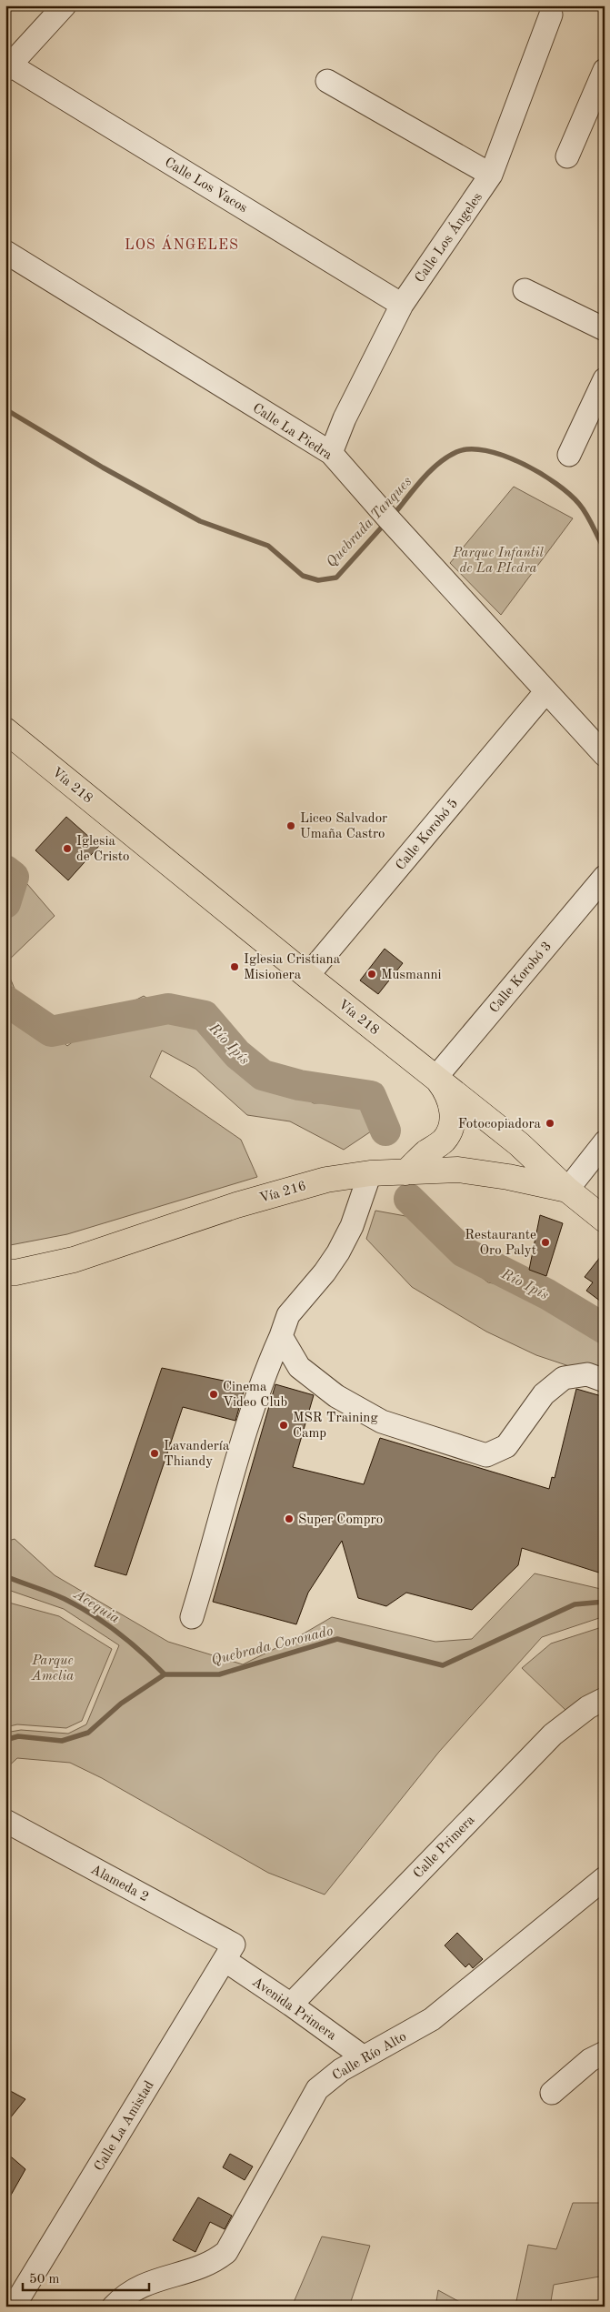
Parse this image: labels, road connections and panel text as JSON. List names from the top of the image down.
{
  "streets": {
    "main road": ["Vía 218", "Vía 216"],
    "street": [
      "Calle Los Vacos",
      "Calle Los Ángeles",
      "Calle La Piedra",
      "Calle Korobó 5",
      "Calle Korobó 3",
      "Calle Primera",
      "Alameda 2",
      "Avenida Primera",
      "Calle Río Alto",
      "Calle La Amistad"
    ]
  },
  "crossings": [
    ["Calle Los Vacos", "Calle Los Ángeles"],
    ["Calle Los Ángeles", "Calle La Piedra"],
    ["Calle La Piedra", "Calle Korobó 5"],
    ["Vía 218", "Calle Korobó 5"],
    ["Vía 218", "Calle Korobó 3"],
    ["Vía 218", "Vía 216"],
    ["Calle Primera", "Avenida Primera"],
    ["Alameda 2", "Avenida Primera"],
    ["Alameda 2", "Calle La Amistad"],
    ["Avenida Primera", "Calle Río Alto"],
    ["Avenida Primera", "Calle La Amistad"]
  ],
  "districts": ["LOS ÁNGELES"],
  "water": [
    "Quebrada Tanques",
    "Río Ipís",
    "Acequia",
    "Quebrada Coronado"
  ],
  "parks": ["Parque Infantil de La PIedra", "Parque Amelia"],
  "places": [
    "Liceo Salvador Umaña Castro",
    "Iglesia de Cristo",
    "Iglesia Cristiana Misionera",
    "Musmanni",
    "Fotocopiadora",
    "Restaurante Oro Palyt",
    "Cinema Video Club",
    "MSR Training Camp",
    "Lavandería Thiandy",
    "Super Compro"
  ],
  "scale_bar": "50 m"
}
